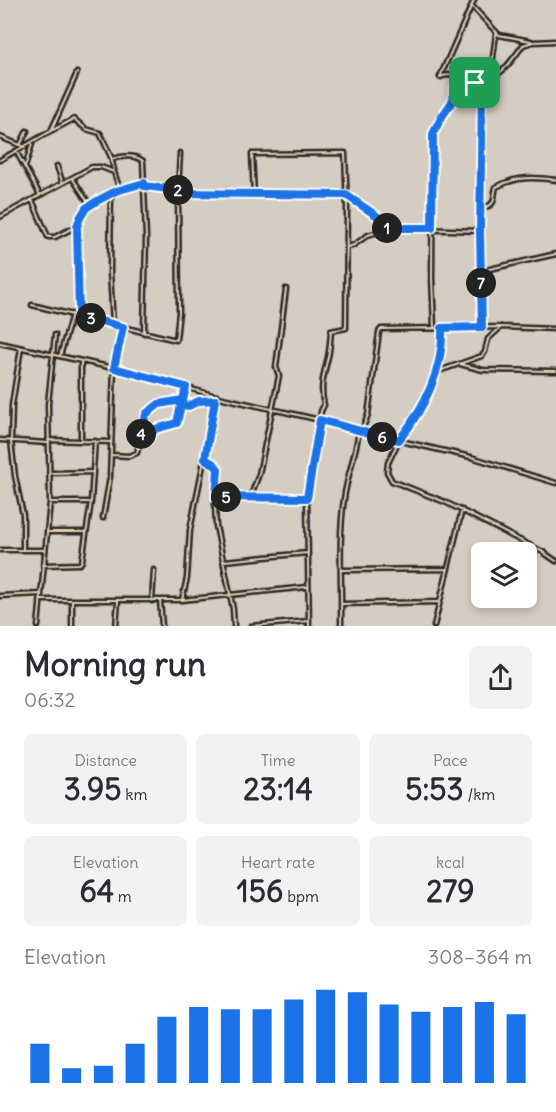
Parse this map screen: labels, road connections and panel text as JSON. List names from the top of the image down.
{
  "page": {
    "pins": [
      "2",
      "1",
      "7",
      "3",
      "4",
      "6",
      "5"
    ],
    "heading": ["Morning run", "06:32"],
    "stats": [
      ["Distance", "3.95 km"],
      ["Time", "23:14"],
      ["Pace", "5:53 /km"],
      ["Elevation", "64 m"],
      ["Heart rate", "156 bpm"],
      ["kcal", "279"]
    ],
    "chart": ["Elevation", "308–364 m"]
  }
}
